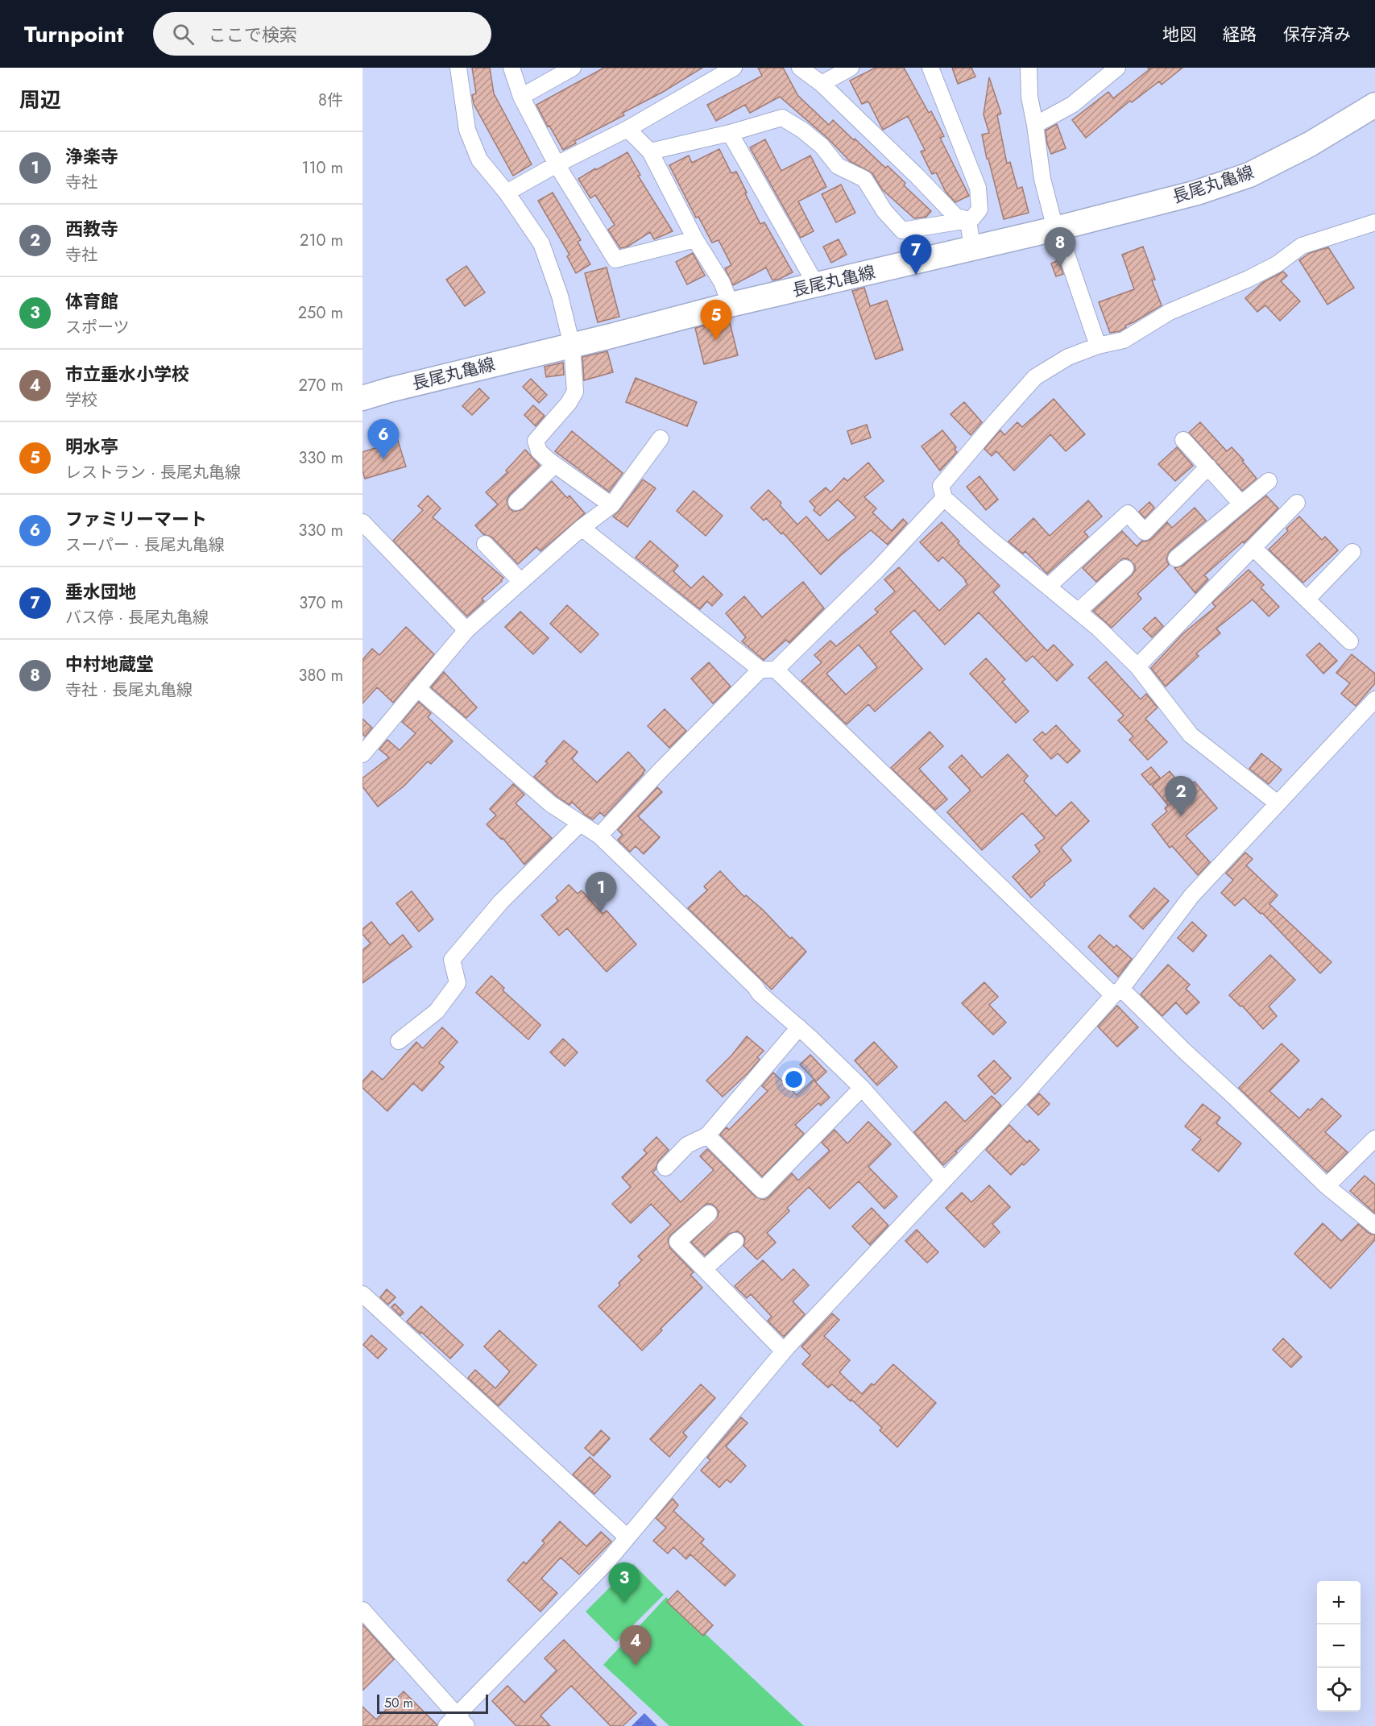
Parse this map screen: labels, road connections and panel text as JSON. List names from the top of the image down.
{
  "streets": {
    "main road": ["長尾丸亀線"]
  },
  "scale_bar": "50 m",
  "page": {
    "header": "Turnpoint",
    "search": "ここで検索",
    "nav": ["地図", "経路", "保存済み"],
    "heading": ["周辺", "8件"],
    "list": [
      {
        "mark": "1",
        "name": "浄楽寺",
        "note": "寺社",
        "value": "110 m"
      },
      {
        "mark": "2",
        "name": "西教寺",
        "note": "寺社",
        "value": "210 m"
      },
      {
        "mark": "3",
        "name": "体育館",
        "note": "スポーツ",
        "value": "250 m"
      },
      {
        "mark": "4",
        "name": "市立垂水小学校",
        "note": "学校",
        "value": "270 m"
      },
      {
        "mark": "5",
        "name": "明水亭",
        "note": "レストラン · 長尾丸亀線",
        "value": "330 m"
      },
      {
        "mark": "6",
        "name": "ファミリーマート",
        "note": "スーパー · 長尾丸亀線",
        "value": "330 m"
      },
      {
        "mark": "7",
        "name": "垂水団地",
        "note": "バス停 · 長尾丸亀線",
        "value": "370 m"
      },
      {
        "mark": "8",
        "name": "中村地蔵堂",
        "note": "寺社 · 長尾丸亀線",
        "value": "380 m"
      }
    ],
    "pins": [
      "8",
      "7",
      "5",
      "6",
      "2",
      "1",
      "3",
      "4"
    ],
    "map_buttons": ["+", "−"],
    "scale": "50 m"
  }
}
